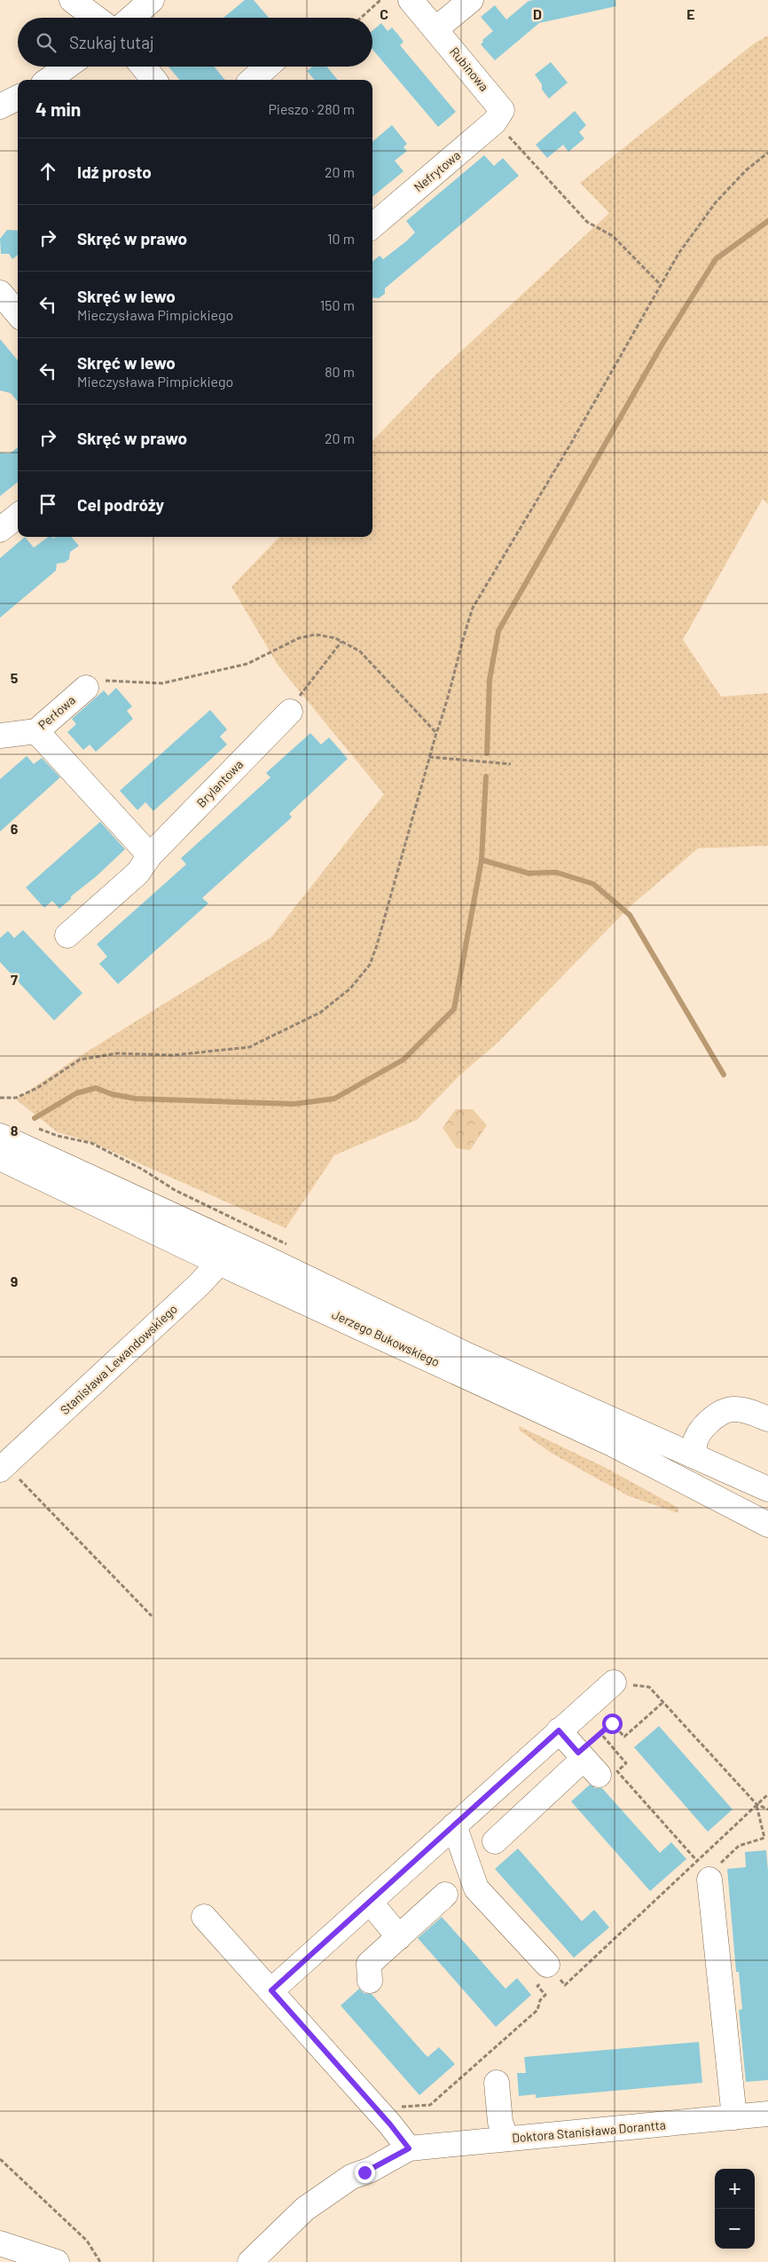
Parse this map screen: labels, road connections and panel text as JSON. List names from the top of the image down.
{
  "streets": {
    "street": [
      "Rubinowa",
      "Nefrytowa",
      "Perłowa",
      "Brylantowa",
      "Jerzego Bukowskiego",
      "Stanisława Lewandowskiego",
      "Doktora Stanisława Dorantta"
    ]
  },
  "crossings": [
    ["Rubinowa", "Nefrytowa"],
    ["Jerzego Bukowskiego", "Stanisława Lewandowskiego"]
  ],
  "page": {
    "search": "Szukaj tutaj",
    "heading": ["4 min", "Pieszo · 280 m"],
    "list": [
      ["Idź prosto", "20 m"],
      ["Skręć w prawo", "10 m"],
      ["Skręć w lewo", "Mieczysława Pimpickiego", "150 m"],
      ["Skręć w lewo", "Mieczysława Pimpickiego", "80 m"],
      ["Skręć w prawo", "20 m"],
      "Cel podróży"
    ],
    "map_buttons": ["+", "−"]
  },
  "grid": {
    "columns": ["C", "D", "E"],
    "rows": [
      "5",
      "6",
      "7",
      "8",
      "9"
    ]
  }
}
